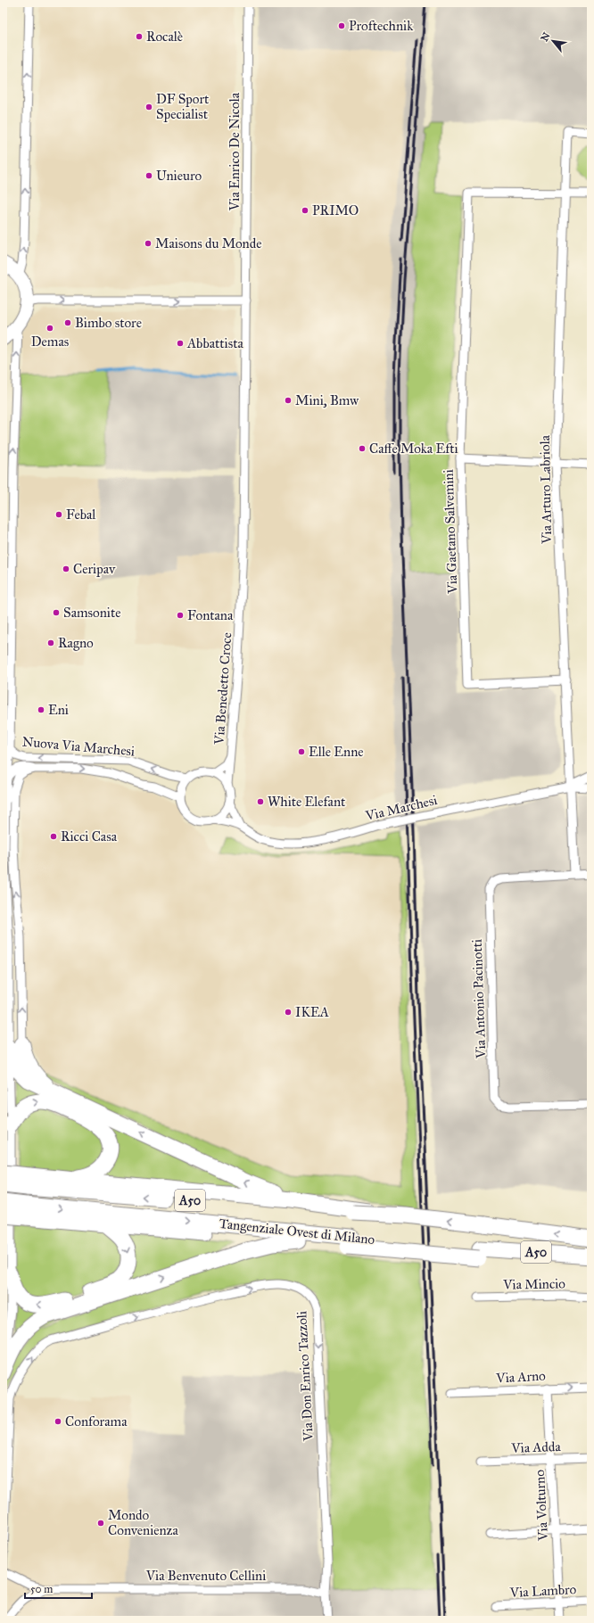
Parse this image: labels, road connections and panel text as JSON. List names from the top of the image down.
{
  "streets": {
    "highway": ["A50", "Tangenziale Ovest di Milano"],
    "street": [
      "Via Enrico De Nicola",
      "Via Arturo Labriola",
      "Via Gaetano Salvemini",
      "Via Benedetto Croce",
      "Nuova Via Marchesi",
      "Via Marchesi",
      "Via Antonio Pacinotti",
      "Via Mincio",
      "Via Don Enrico Tazzoli",
      "Via Arno",
      "Via Adda",
      "Via Volturno",
      "Via Benvenuto Cellini",
      "Via Lambro"
    ]
  },
  "crossings": [
    ["Via Enrico De Nicola", "Via Benedetto Croce"],
    ["Via Arturo Labriola", "Via Gaetano Salvemini"],
    ["Via Arturo Labriola", "Via Marchesi"],
    ["Via Benedetto Croce", "Nuova Via Marchesi"],
    ["Via Benedetto Croce", "Via Marchesi"],
    ["Nuova Via Marchesi", "Via Marchesi"],
    ["Via Don Enrico Tazzoli", "Via Benvenuto Cellini"],
    ["Via Arno", "Via Volturno"],
    ["Via Adda", "Via Volturno"],
    ["Via Volturno", "Via Lambro"]
  ],
  "places": [
    "Proftechnik",
    "Rocalè",
    "DF Sport Specialist",
    "Unieuro",
    "PRIMO",
    "Maisons du Monde",
    "Bimbo store",
    "Demas",
    "Abbattista",
    "Mini, Bmw",
    "Caffe Moka Efti",
    "Febal",
    "Ceripav",
    "Samsonite",
    "Fontana",
    "Ragno",
    "Eni",
    "Elle Enne",
    "White Elefant",
    "Ricci Casa",
    "IKEA",
    "Conforama",
    "Mondo Convenienza"
  ],
  "scale_bar": "50 m",
  "north": "top left"
}
